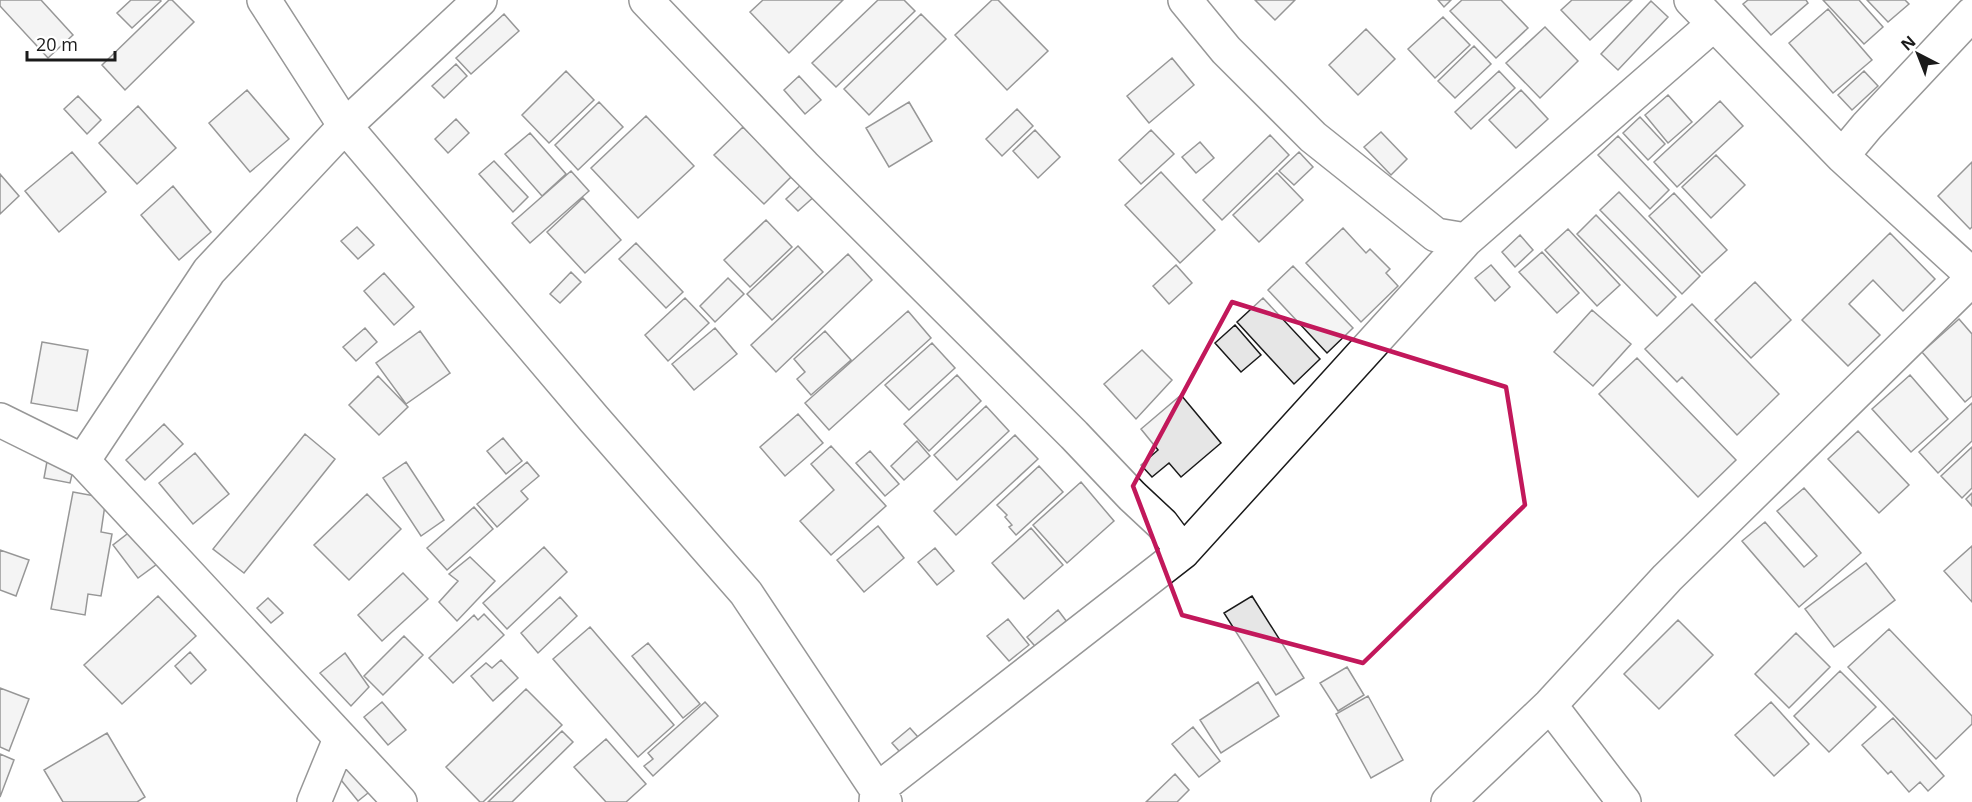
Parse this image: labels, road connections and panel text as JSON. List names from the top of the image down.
{
  "scale_bar": "20 m",
  "north": "top left"
}
